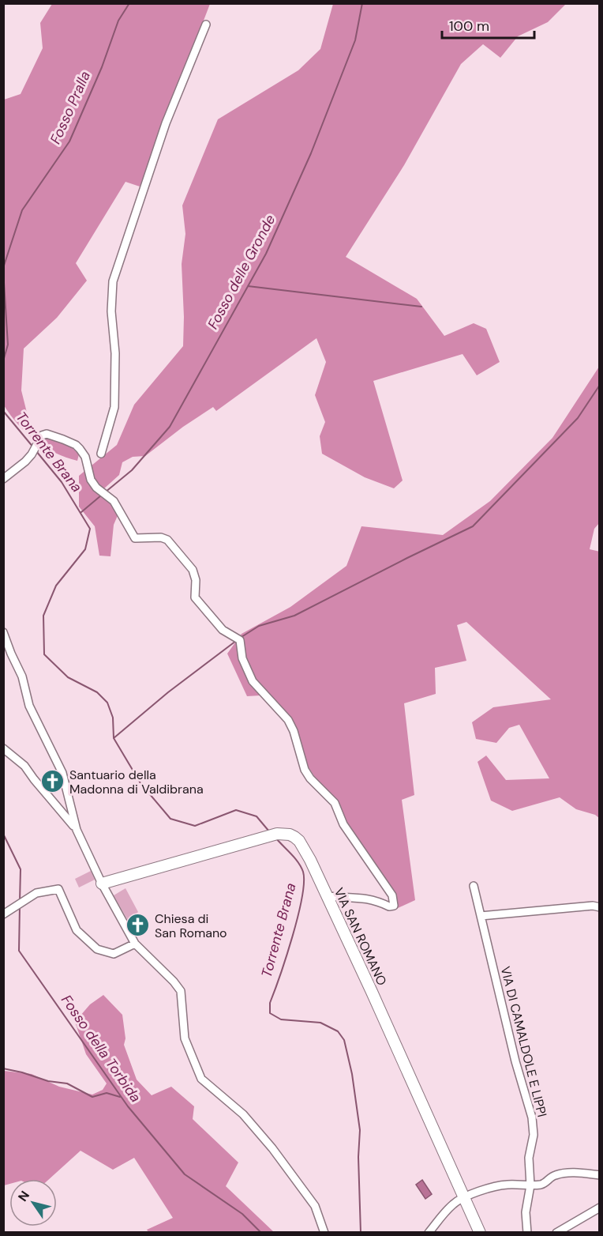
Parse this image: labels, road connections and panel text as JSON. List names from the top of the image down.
{
  "streets": {
    "street": ["VIA SAN ROMANO", "VIA DI CAMALDOLE E LIPPI"]
  },
  "water": [
    "Fosso Pralla",
    "Fosso delle Gronde",
    "Torrente Brana",
    "Fosso della Torbida"
  ],
  "places": {
    "church": ["Santuario della Madonna di Valdibrana", "Chiesa di San Romano"]
  },
  "scale_bar": "100 m",
  "north": "top left"
}
